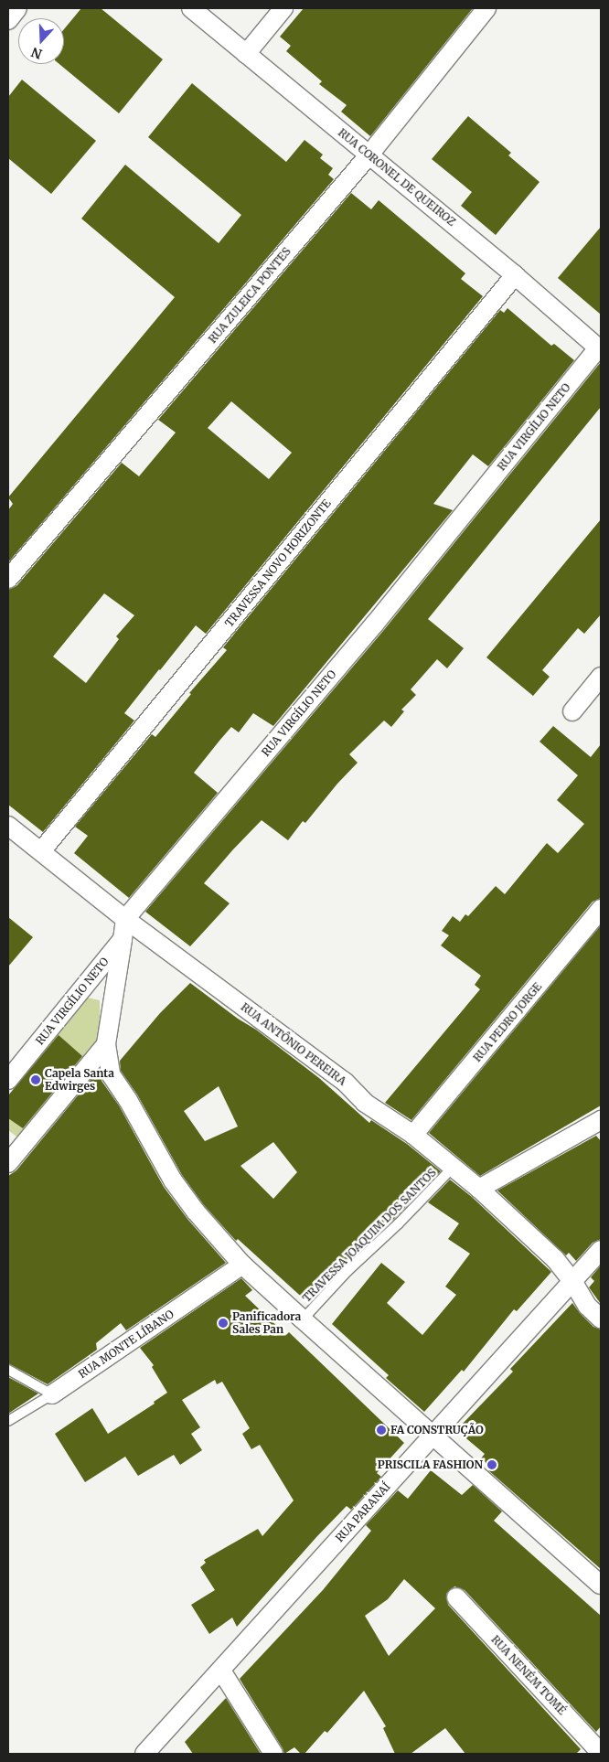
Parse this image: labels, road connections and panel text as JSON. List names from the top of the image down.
{
  "streets": {
    "street": [
      "RUA CORONEL DE QUEIROZ",
      "RUA ZULEICA PONTES",
      "RUA VIRGÍLIO NETO",
      "TRAVESSA NOVO HORIZONTE",
      "RUA PEDRO JORGE",
      "RUA ANTÔNIO PEREIRA",
      "RUA MONTE LÍBANO",
      "RUA PARANAÍ",
      "RUA NENÉM TOMÉ"
    ],
    "lane": ["TRAVESSA JOAQUIM DOS SANTOS"]
  },
  "crossings": [
    ["RUA CORONEL DE QUEIROZ", "RUA ZULEICA PONTES"],
    ["RUA CORONEL DE QUEIROZ", "RUA VIRGÍLIO NETO"],
    ["RUA CORONEL DE QUEIROZ", "TRAVESSA NOVO HORIZONTE"],
    ["RUA VIRGÍLIO NETO", "RUA ANTÔNIO PEREIRA"],
    ["TRAVESSA NOVO HORIZONTE", "RUA ANTÔNIO PEREIRA"],
    ["RUA PEDRO JORGE", "RUA ANTÔNIO PEREIRA"],
    ["RUA ANTÔNIO PEREIRA", "TRAVESSA JOAQUIM DOS SANTOS"],
    ["RUA ANTÔNIO PEREIRA", "RUA PARANAÍ"]
  ],
  "places": [
    "Capela Santa Edwirges",
    "Panificadora Sales Pan",
    "FA CONSTRUÇÃO",
    "PRISCILA FASHION"
  ],
  "north": "bottom"
}
